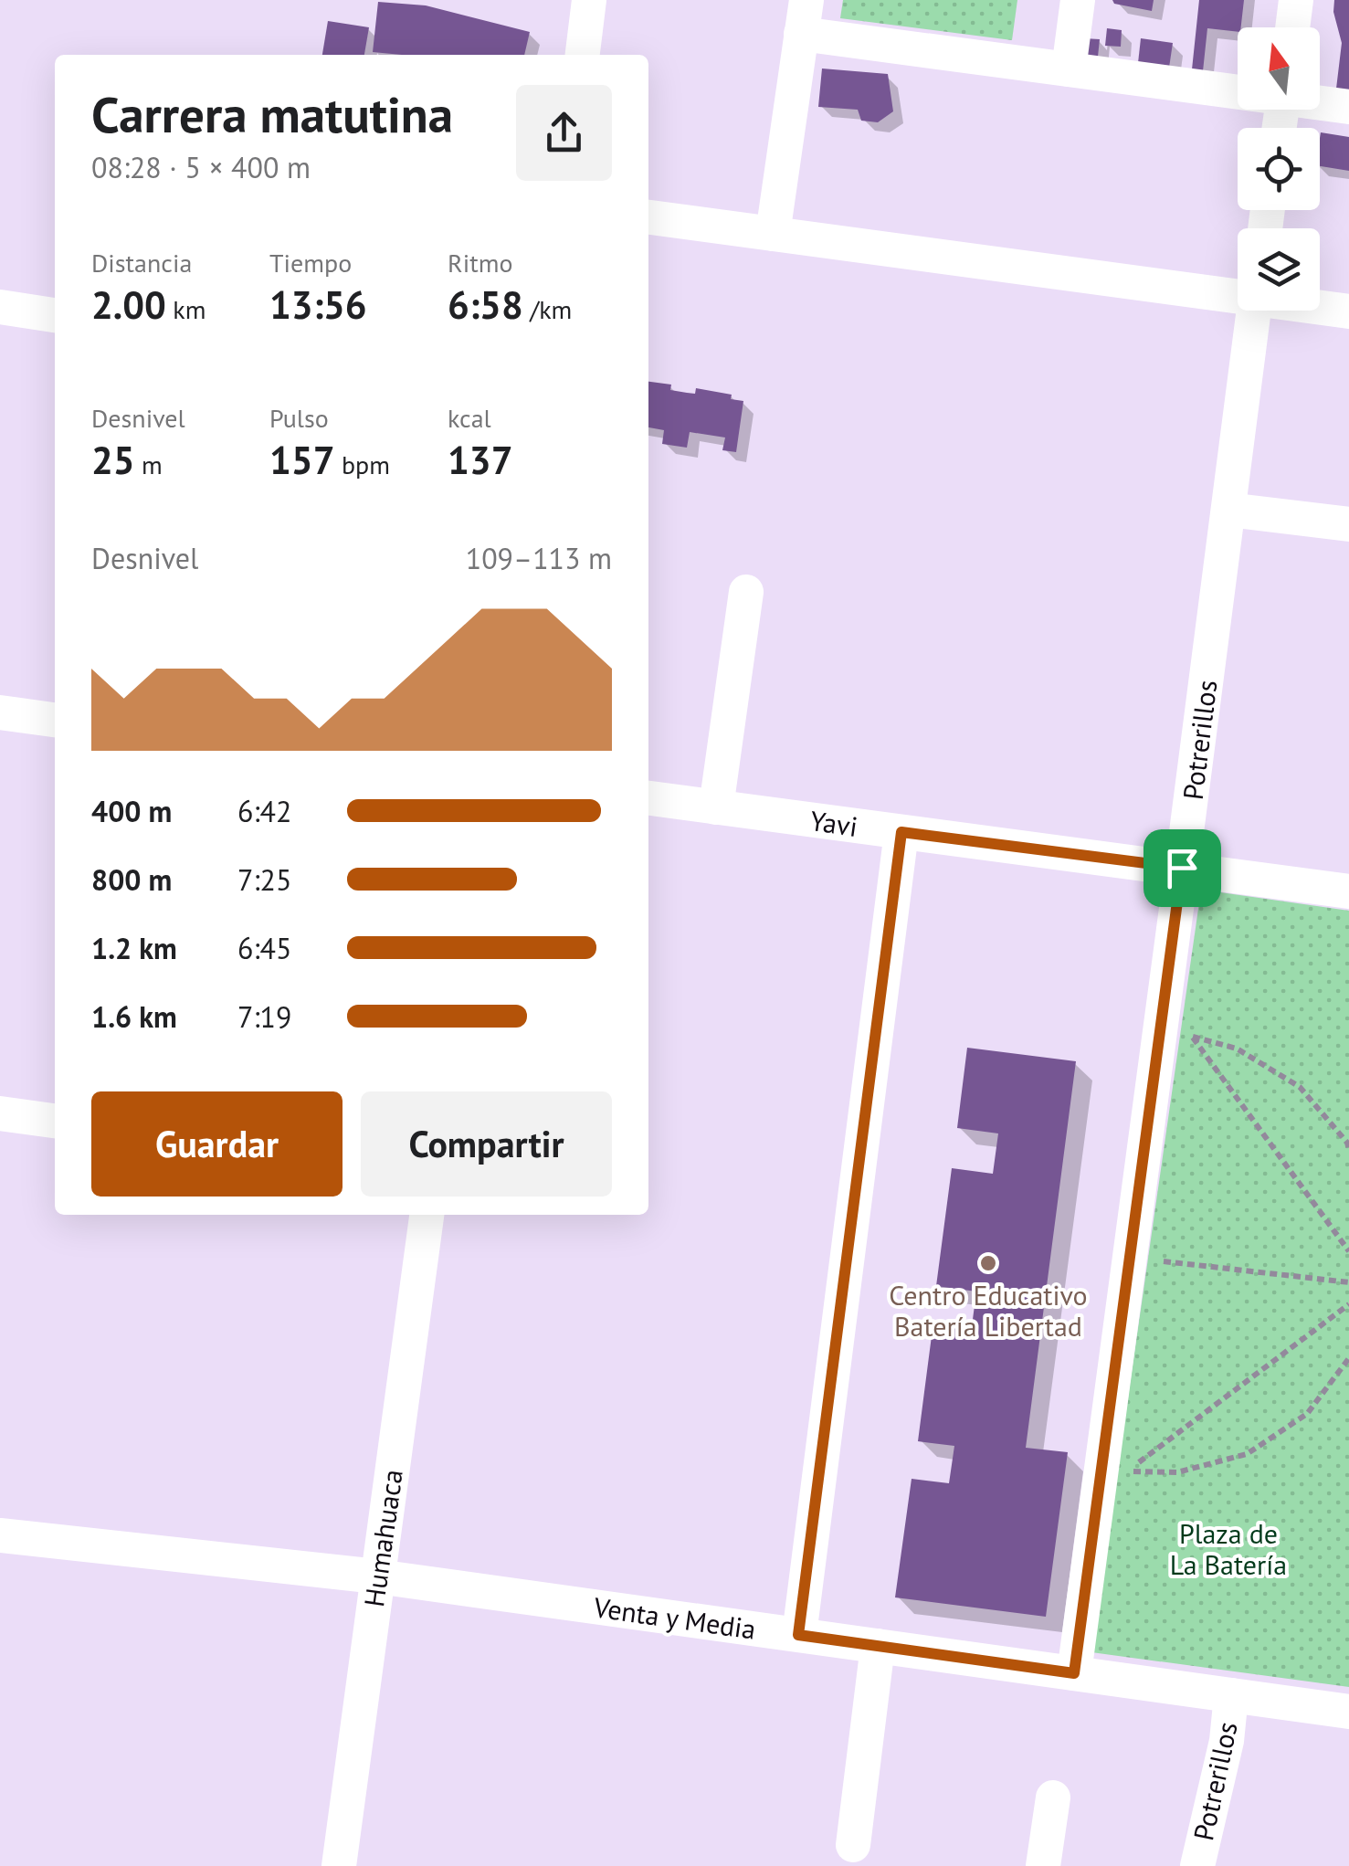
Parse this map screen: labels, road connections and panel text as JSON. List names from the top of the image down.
{
  "streets": {
    "street": [
      "Potrerillos",
      "Yavi",
      "Humahuaca",
      "Venta y Media"
    ]
  },
  "crossings": [
    ["Potrerillos", "Yavi"],
    ["Potrerillos", "Venta y Media"],
    ["Humahuaca", "Venta y Media"]
  ],
  "parks": ["Plaza de La Batería"],
  "places": ["Centro Educativo Batería Libertad"],
  "north": "top",
  "page": {
    "heading": ["Carrera matutina", "08:28 · 5 × 400 m"],
    "stats": [
      ["Distancia", "2.00 km"],
      ["Tiempo", "13:56"],
      ["Ritmo", "6:58 /km"],
      ["Desnivel", "25 m"],
      ["Pulso", "157 bpm"],
      ["kcal", "137"]
    ],
    "chart": ["Desnivel", "109–113 m"],
    "list": [
      {
        "name": "400 m",
        "note": "6:42"
      },
      {
        "name": "800 m",
        "note": "7:25"
      },
      {
        "name": "1.2 km",
        "note": "6:45"
      },
      {
        "name": "1.6 km",
        "note": "7:19"
      }
    ],
    "buttons": ["Guardar", "Compartir"]
  }
}
